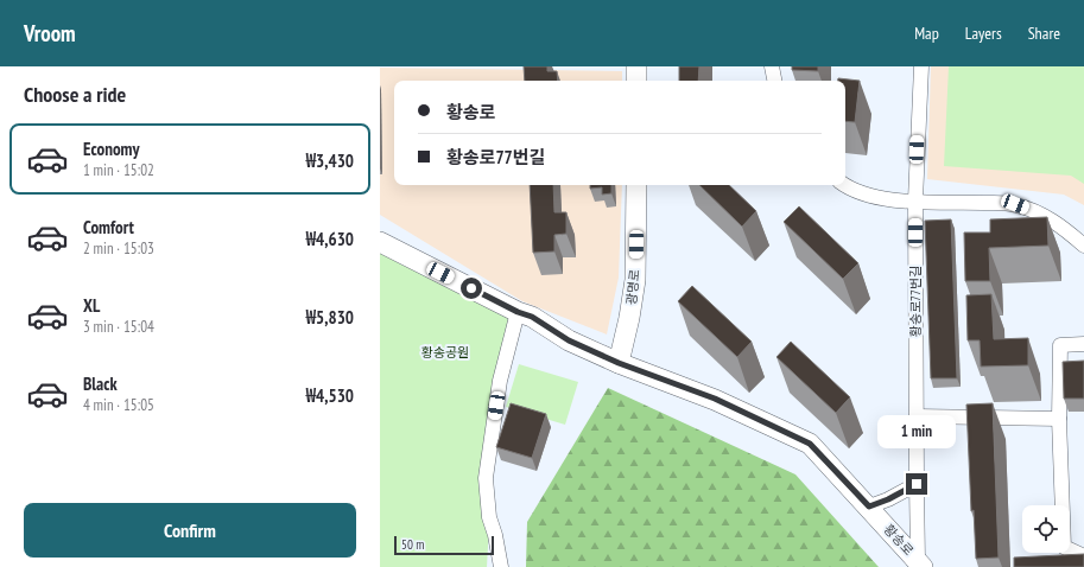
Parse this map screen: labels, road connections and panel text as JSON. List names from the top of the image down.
{
  "streets": {
    "street": ["광명로", "황송로77번길", "황송로"]
  },
  "crossings": [
    ["광명로", "황송로"],
    ["황송로77번길", "황송로"]
  ],
  "parks": ["황송공원"],
  "scale_bar": "50 m",
  "page": {
    "header": "Vroom",
    "nav": ["Map", "Layers", "Share"],
    "heading": "Choose a ride",
    "banner": ["황송로", "황송로77번길"],
    "list": [
      {
        "name": "Economy",
        "note": "1 min · 15:02",
        "value": "₩3,430"
      },
      {
        "name": "Comfort",
        "note": "2 min · 15:03",
        "value": "₩4,630"
      },
      {
        "name": "XL",
        "note": "3 min · 15:04",
        "value": "₩5,830"
      },
      {
        "name": "Black",
        "note": "4 min · 15:05",
        "value": "₩4,530"
      }
    ],
    "bubble": "1 min",
    "buttons": "Confirm",
    "scale": "50 m"
  }
}
